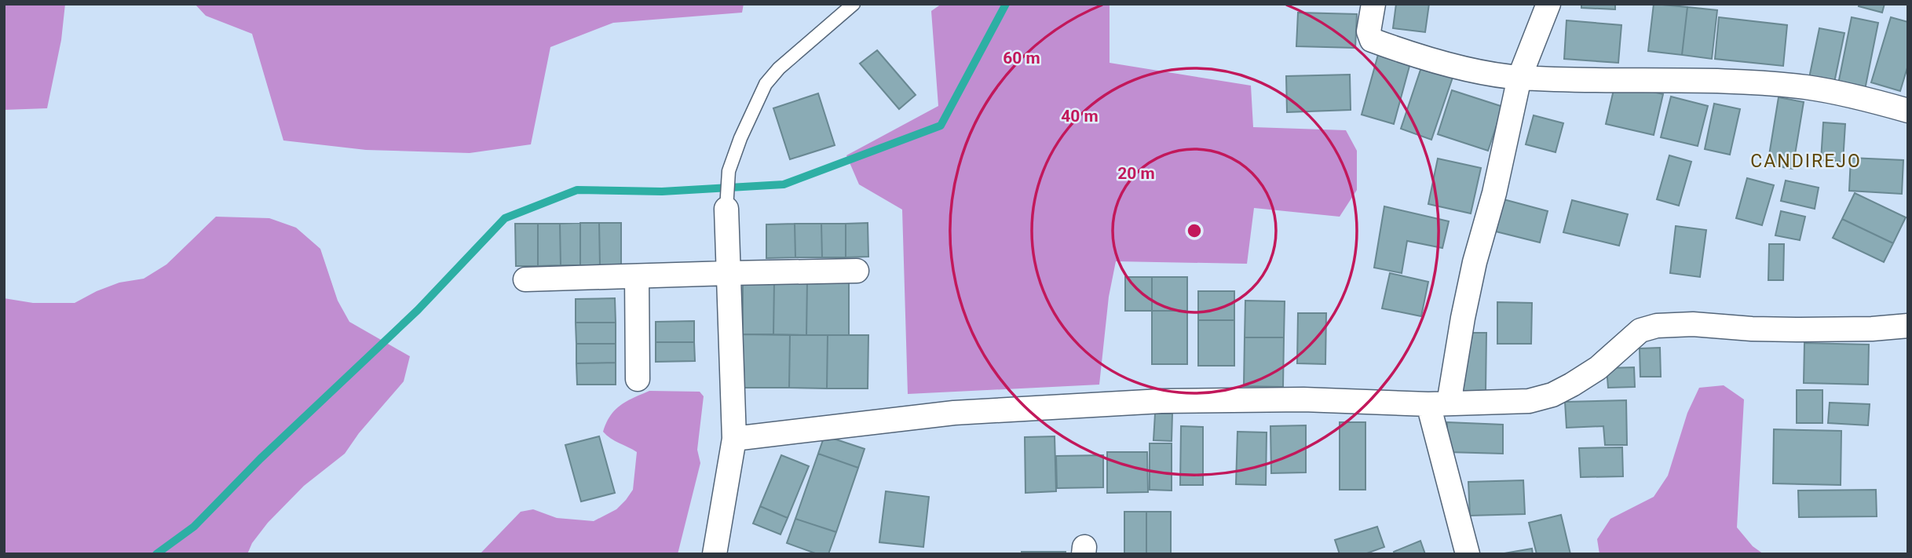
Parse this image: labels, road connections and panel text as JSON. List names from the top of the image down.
{
  "districts": ["CANDIREJO"],
  "rings": ["60 m", "40 m", "20 m"]
}
